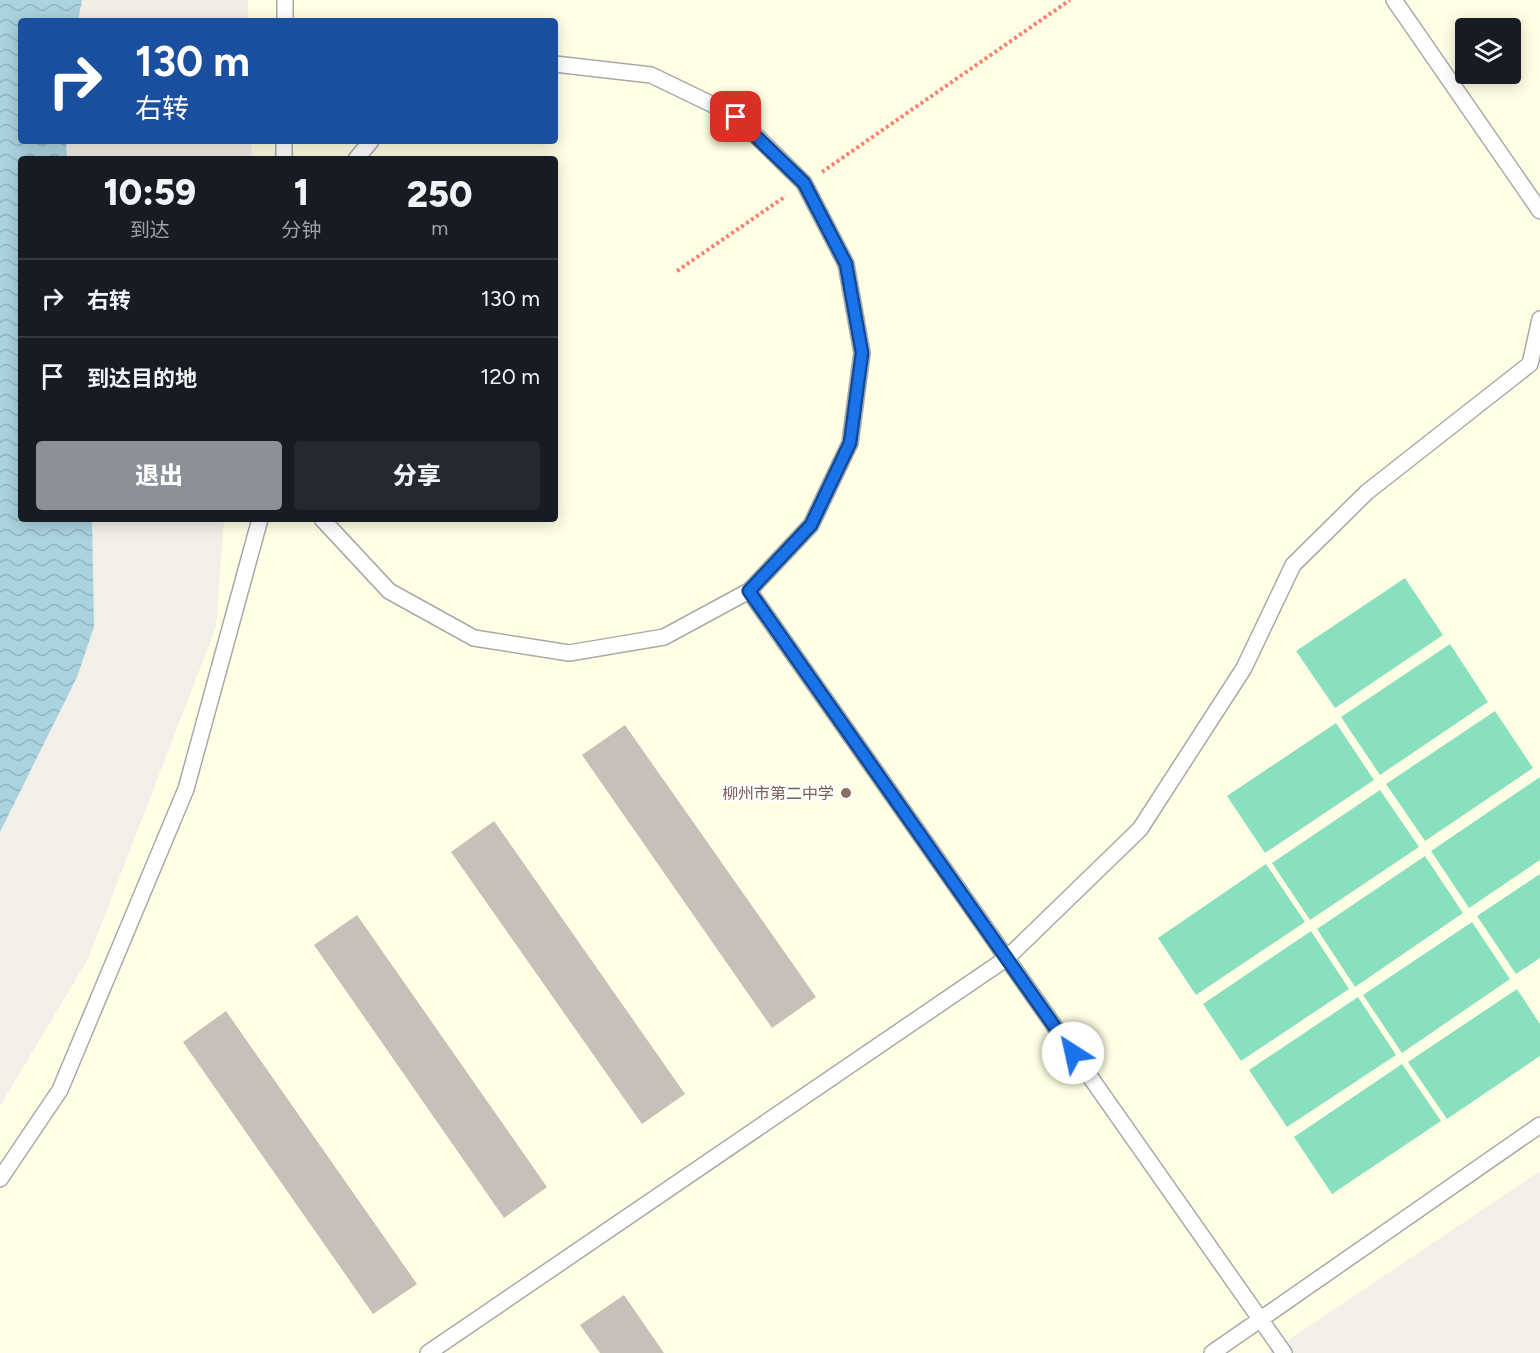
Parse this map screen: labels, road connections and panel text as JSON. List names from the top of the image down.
{
  "places": ["柳州市第二中学"],
  "page": {
    "turn": ["130 m", "右转"],
    "eta": [
      "10:59",
      "到达",
      "1",
      "分钟",
      "250",
      "m"
    ],
    "list": [
      {
        "name": "右转",
        "value": "130 m"
      },
      {
        "name": "到达目的地",
        "value": "120 m"
      }
    ],
    "buttons": ["退出", "分享"]
  }
}
